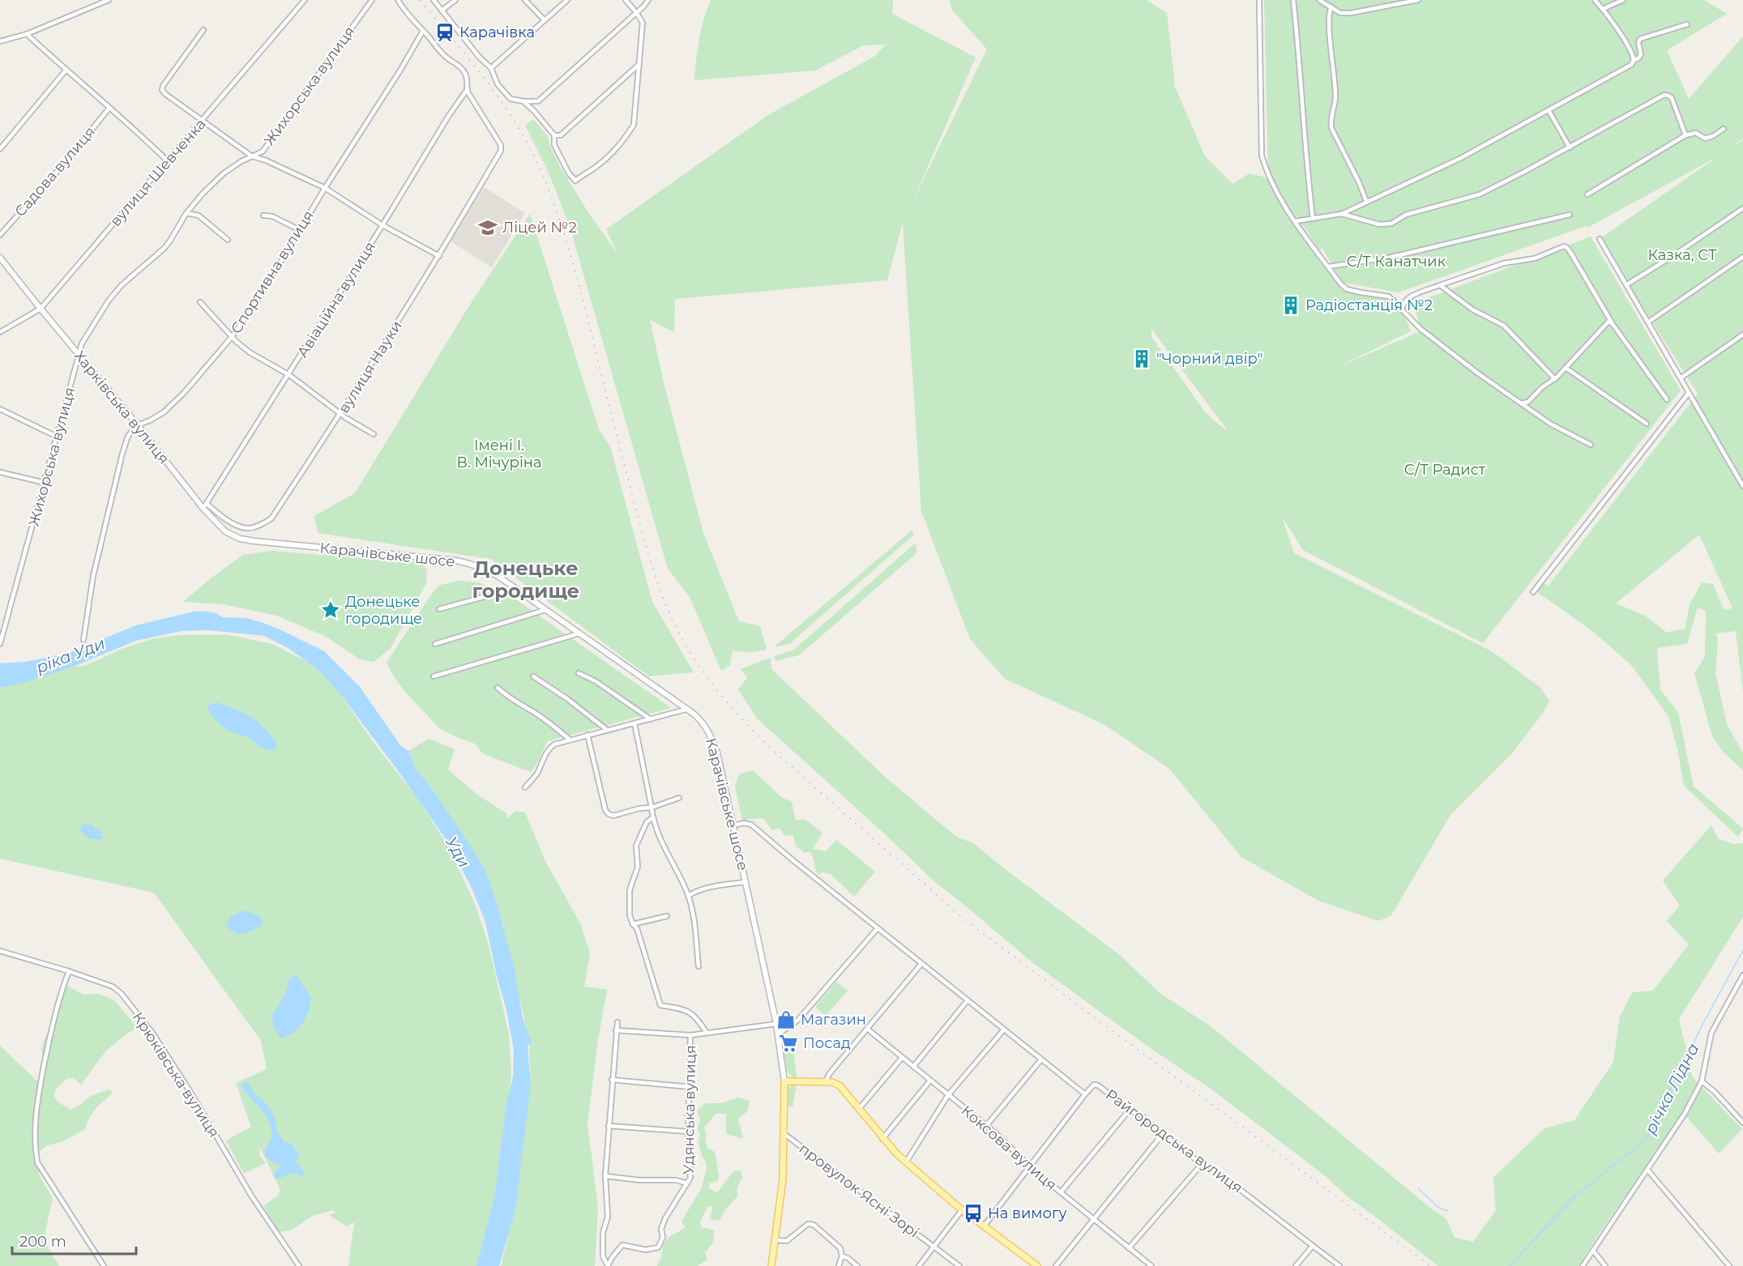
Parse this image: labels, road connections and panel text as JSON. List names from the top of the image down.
{
  "streets": {
    "main road": ["Харківська вулиця", "Карачівське шосе"],
    "street": [
      "Жихорська вулиця",
      "Садова вулиця",
      "вулиця Шевченка",
      "Спортивна вулиця",
      "Авіаційна вулиця",
      "вулиця Науки",
      "Крюківська вулиця",
      "Удянська вулиця",
      "Райгородська вулиця",
      "Коксова вулиця",
      "провулок Ясні Зорі"
    ]
  },
  "crossings": [
    ["Жихорська вулиця", "Харківська вулиця"],
    ["вулиця Шевченка", "Харківська вулиця"],
    ["Спортивна вулиця", "Харківська вулиця"],
    ["Авіаційна вулиця", "вулиця Науки"],
    ["Авіаційна вулиця", "Харківська вулиця"],
    ["Харківська вулиця", "Карачівське шосе"],
    ["Карачівське шосе", "Райгородська вулиця"],
    ["Карачівське шосе", "провулок Ясні Зорі"]
  ],
  "districts": ["Донецьке городище"],
  "water": ["ріка Уди", "Уди", "річка Лідна"],
  "parks": [
    "Казка, СТ",
    "С/Т Канатчик",
    "Імені І. В. Мічуріна",
    "С/Т Радист"
  ],
  "places": {
    "station": ["Карачівка"],
    "school or university": ["Ліцей №2"],
    "building": ["Радiостанцiя №2", "\"Чорний двір\""],
    "place": ["Донецьке городище"],
    "shop": ["Магазин"],
    "supermarket": ["Посад"],
    "bus stop": ["На вимогу"]
  },
  "scale_bar": "200 m"
}
